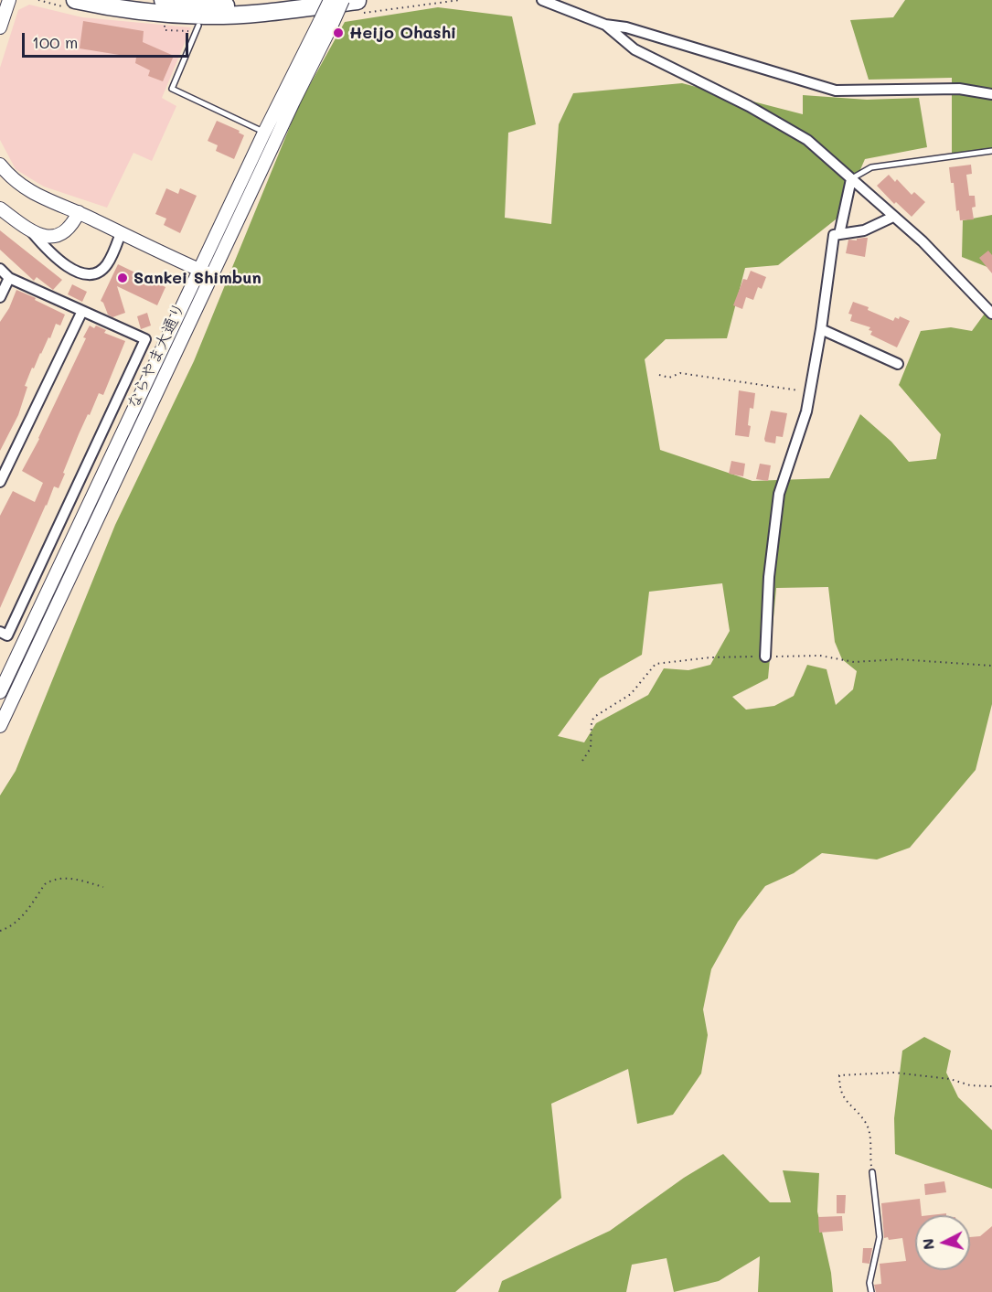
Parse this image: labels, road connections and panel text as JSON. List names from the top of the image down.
{
  "streets": {
    "street": ["ならやま大通り"]
  },
  "places": ["Heijo Ohashi", "Sankei Shimbun"],
  "scale_bar": "100 m",
  "north": "left"
}
